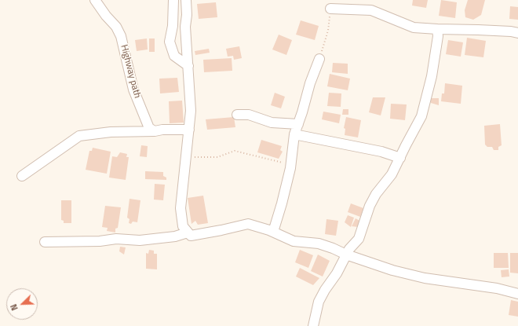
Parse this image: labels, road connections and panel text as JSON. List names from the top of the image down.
{
  "streets": {
    "street": ["Highway path"]
  },
  "north": "bottom left"
}
